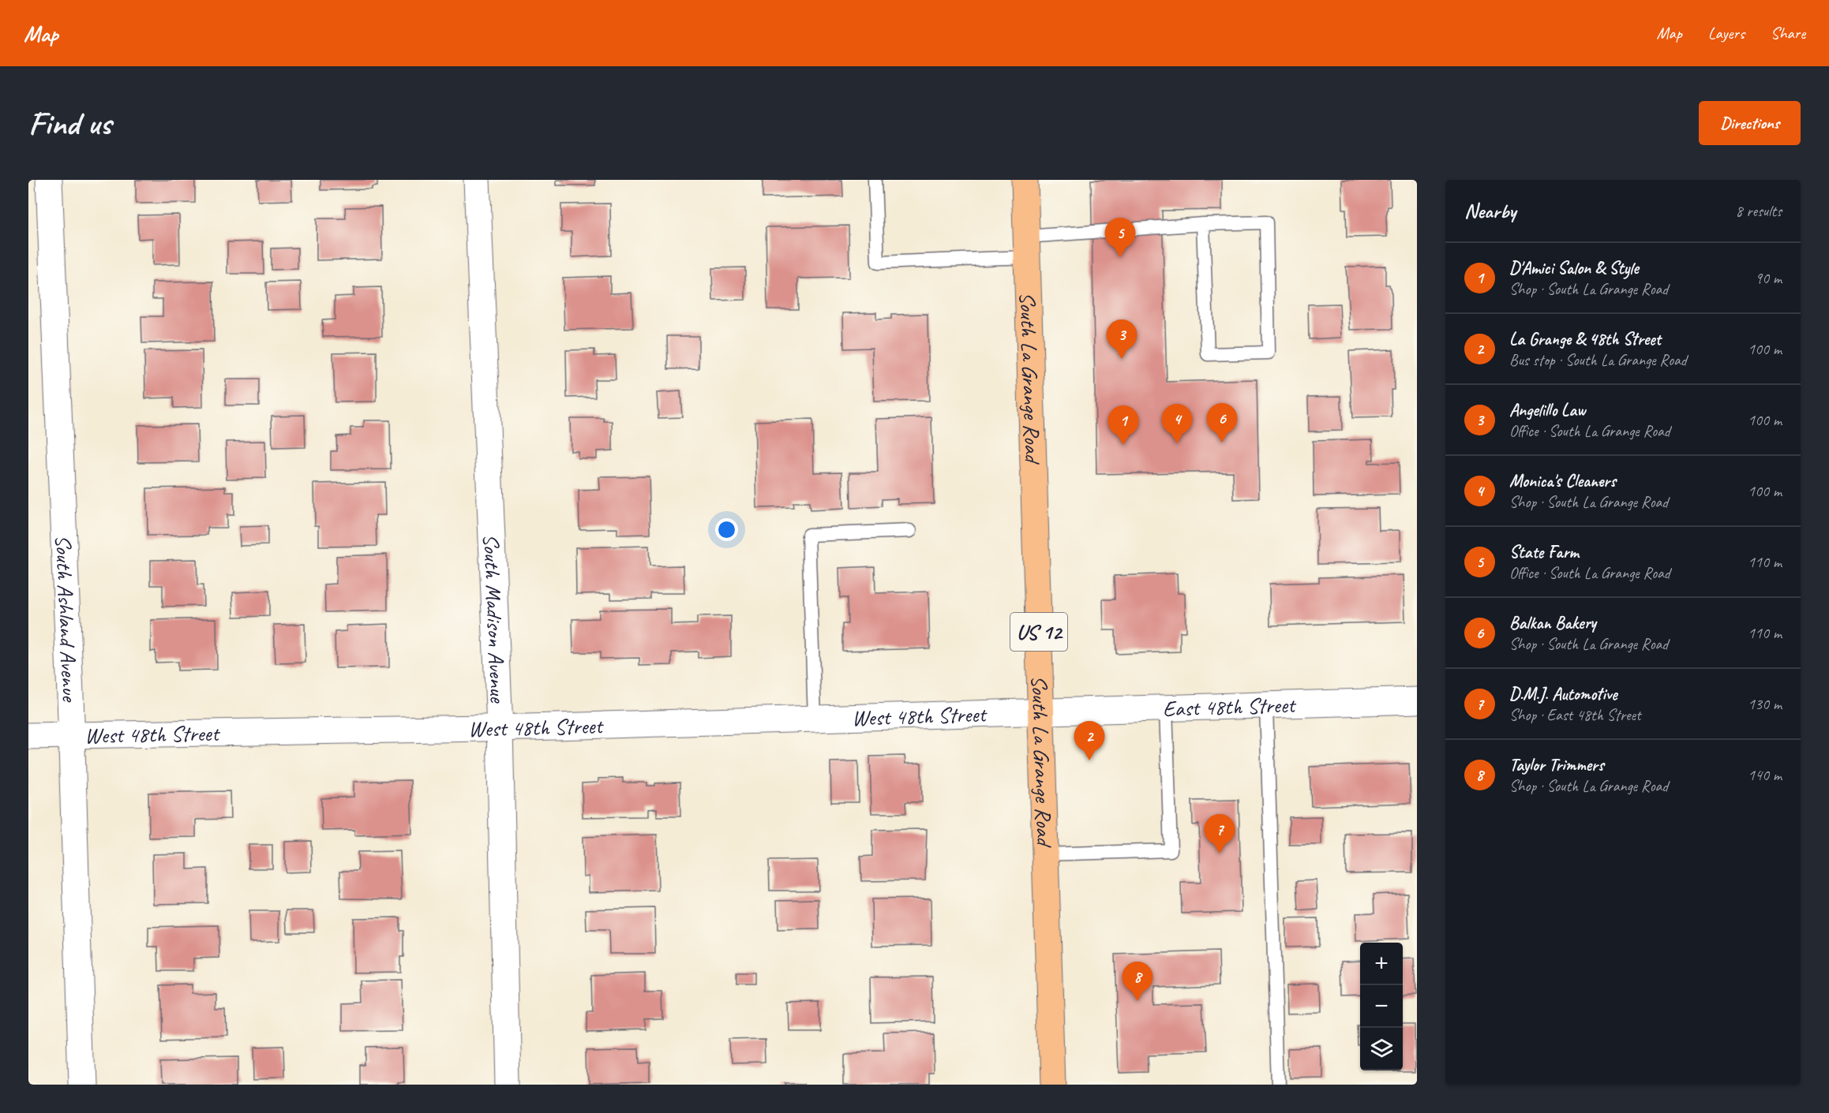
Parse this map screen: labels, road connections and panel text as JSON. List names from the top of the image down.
{
  "streets": {
    "main road": ["South La Grange Road", "US 12"],
    "street": [
      "South Ashland Avenue",
      "South Madison Avenue",
      "East 48th Street",
      "West 48th Street"
    ]
  },
  "crossings": [
    ["South La Grange Road", "East 48th Street"],
    ["South La Grange Road", "West 48th Street"],
    ["South Ashland Avenue", "West 48th Street"],
    ["South Madison Avenue", "West 48th Street"],
    ["East 48th Street", "West 48th Street"]
  ],
  "page": {
    "header": "Map",
    "nav": ["Map", "Layers", "Share"],
    "buttons": "Directions",
    "title": "Find us",
    "heading": ["Nearby", "8 results"],
    "pins": [
      "5",
      "3",
      "6",
      "4",
      "1",
      "2",
      "7",
      "8"
    ],
    "list": [
      {
        "mark": "1",
        "name": "D'Amici Salon & Style",
        "note": "Shop · South La Grange Road",
        "value": "90 m"
      },
      {
        "mark": "2",
        "name": "La Grange & 48th Street",
        "note": "Bus stop · South La Grange Road",
        "value": "100 m"
      },
      {
        "mark": "3",
        "name": "Angelillo Law",
        "note": "Office · South La Grange Road",
        "value": "100 m"
      },
      {
        "mark": "4",
        "name": "Monica's Cleaners",
        "note": "Shop · South La Grange Road",
        "value": "100 m"
      },
      {
        "mark": "5",
        "name": "State Farm",
        "note": "Office · South La Grange Road",
        "value": "110 m"
      },
      {
        "mark": "6",
        "name": "Balkan Bakery",
        "note": "Shop · South La Grange Road",
        "value": "110 m"
      },
      {
        "mark": "7",
        "name": "D.M.J. Automotive",
        "note": "Shop · East 48th Street",
        "value": "130 m"
      },
      {
        "mark": "8",
        "name": "Taylor Trimmers",
        "note": "Shop · South La Grange Road",
        "value": "140 m"
      }
    ],
    "map_buttons": ["+", "−"]
  }
}
